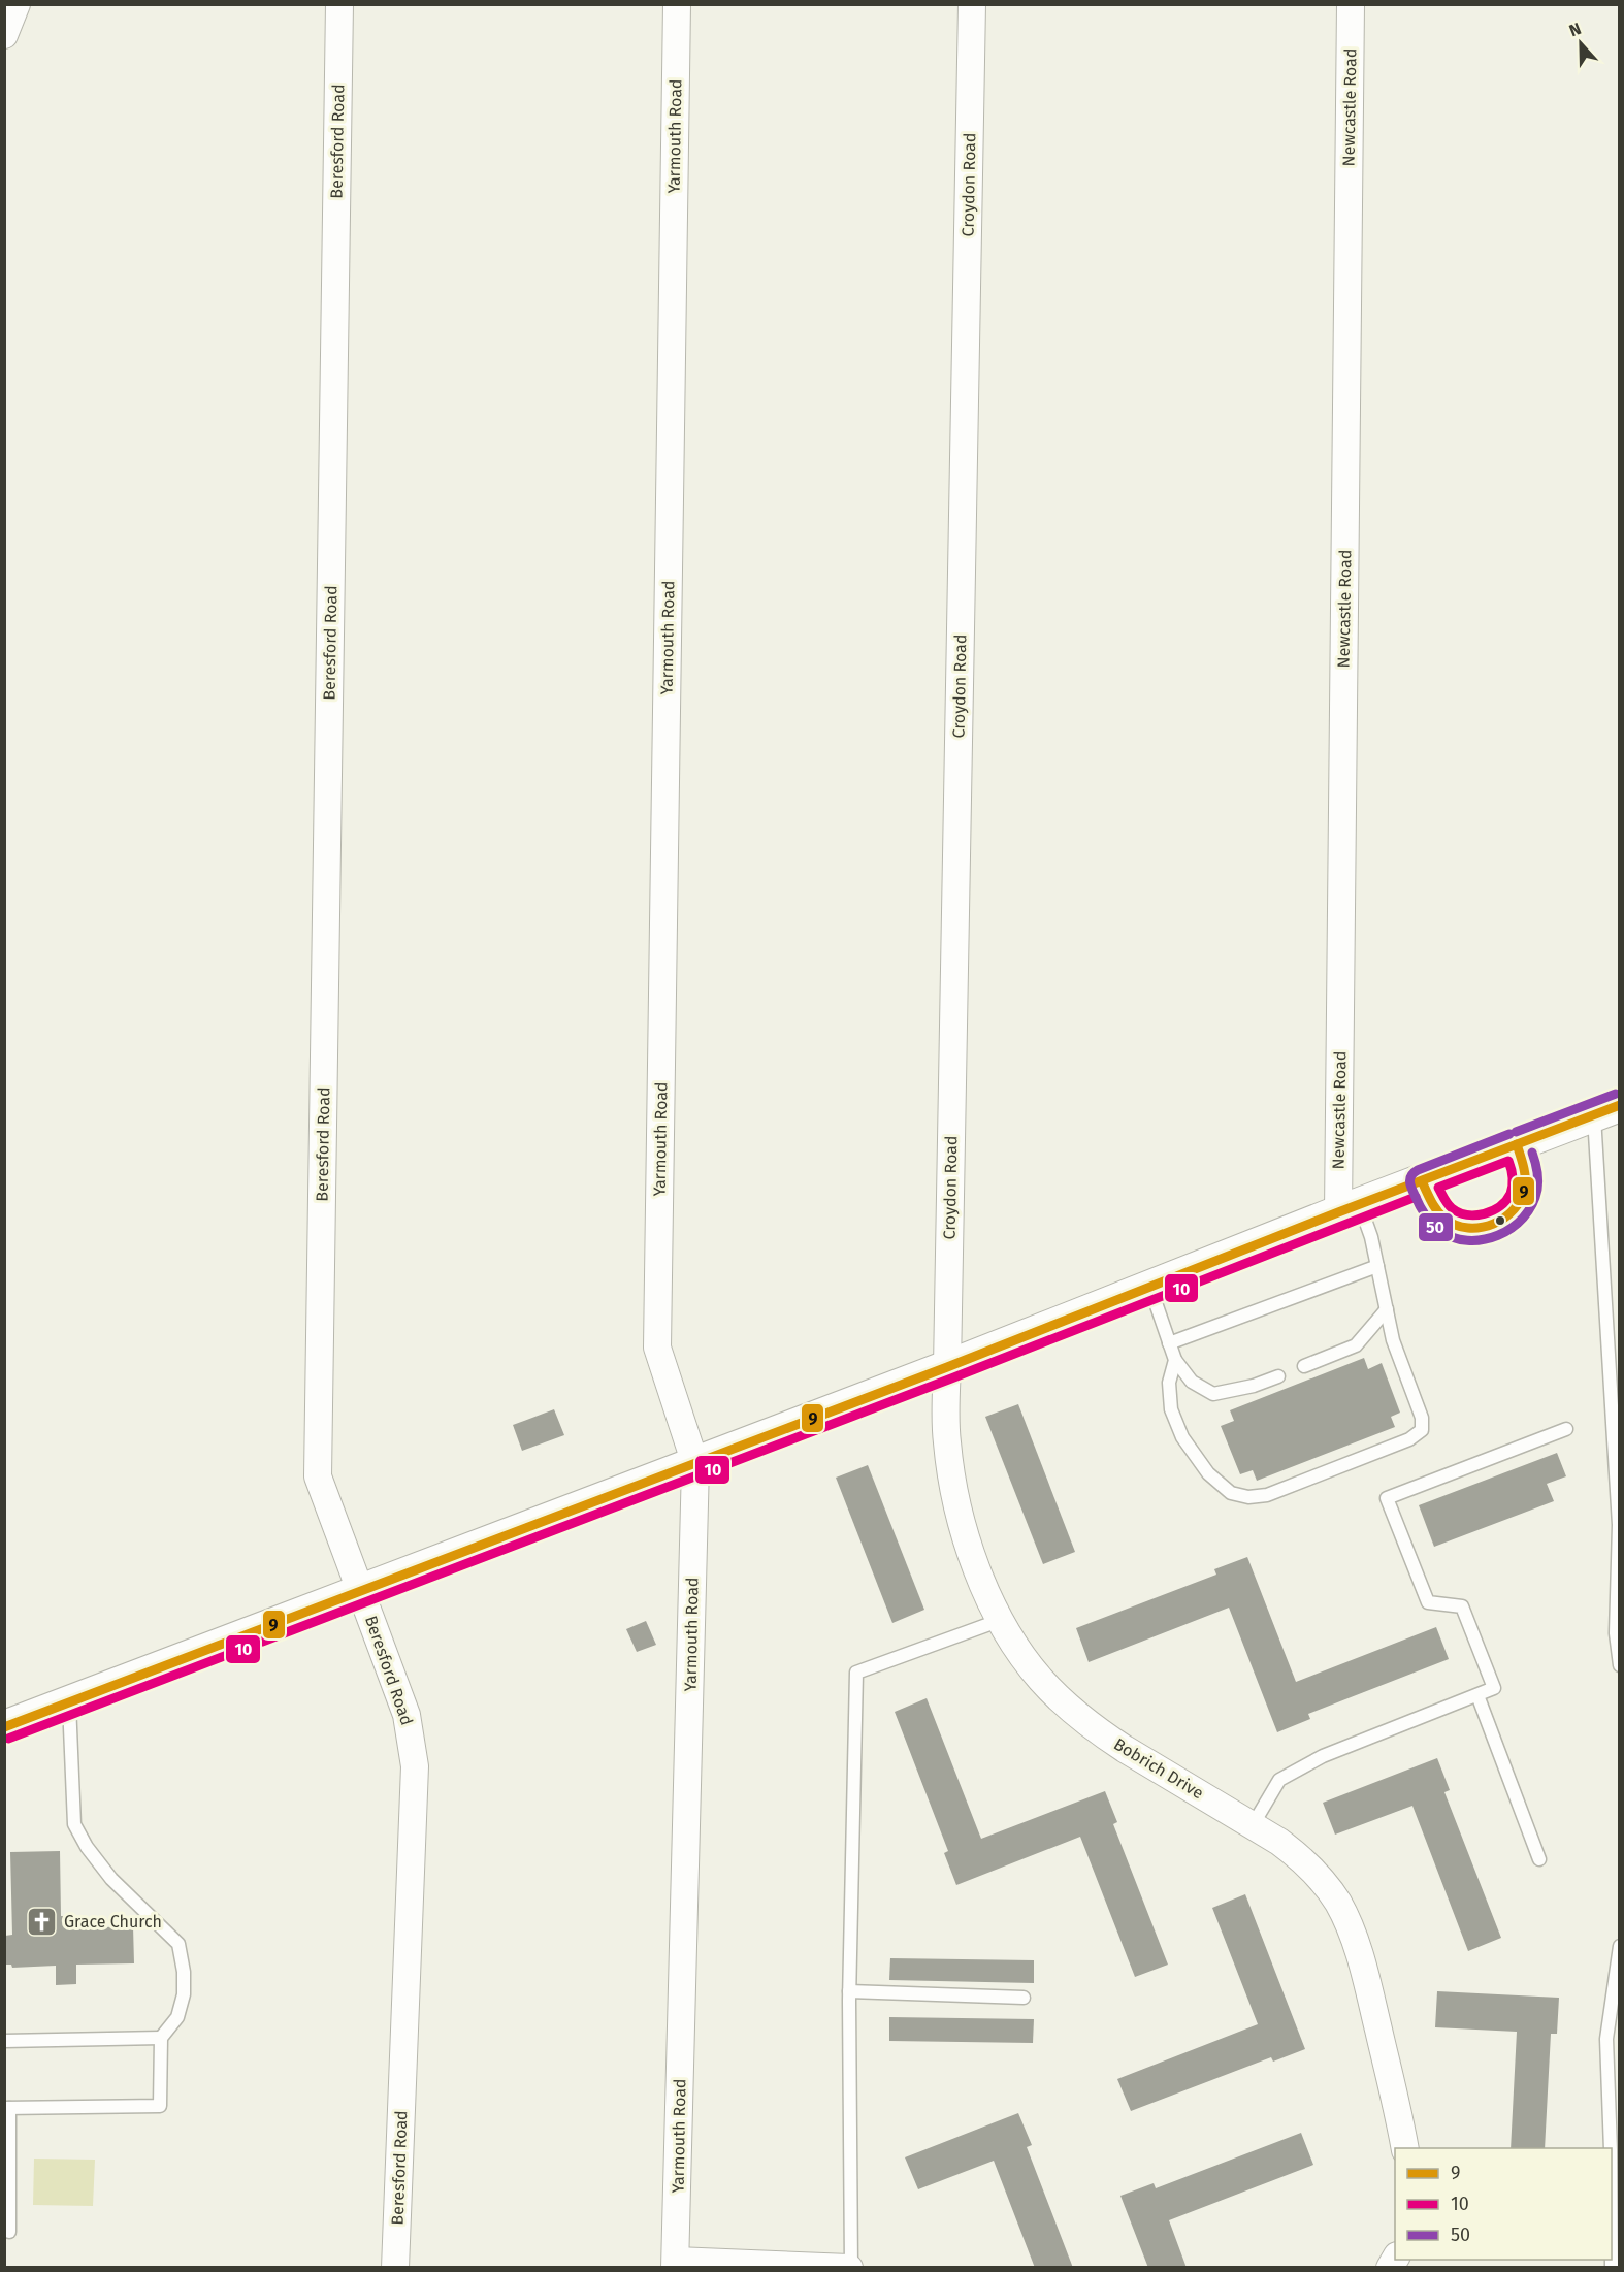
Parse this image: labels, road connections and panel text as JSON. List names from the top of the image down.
{
  "streets": {
    "street": [
      "Newcastle Road",
      "Yarmouth Road",
      "Beresford Road",
      "Croydon Road",
      "Bobrich Drive"
    ]
  },
  "crossings": [
    ["Croydon Road", "Bobrich Drive"]
  ],
  "places": {
    "church": ["Grace Church"]
  },
  "lines": ["transit line 50", "transit line 9", "transit line 10"],
  "legend": ["9", "10", "50"],
  "north": "top"
}
